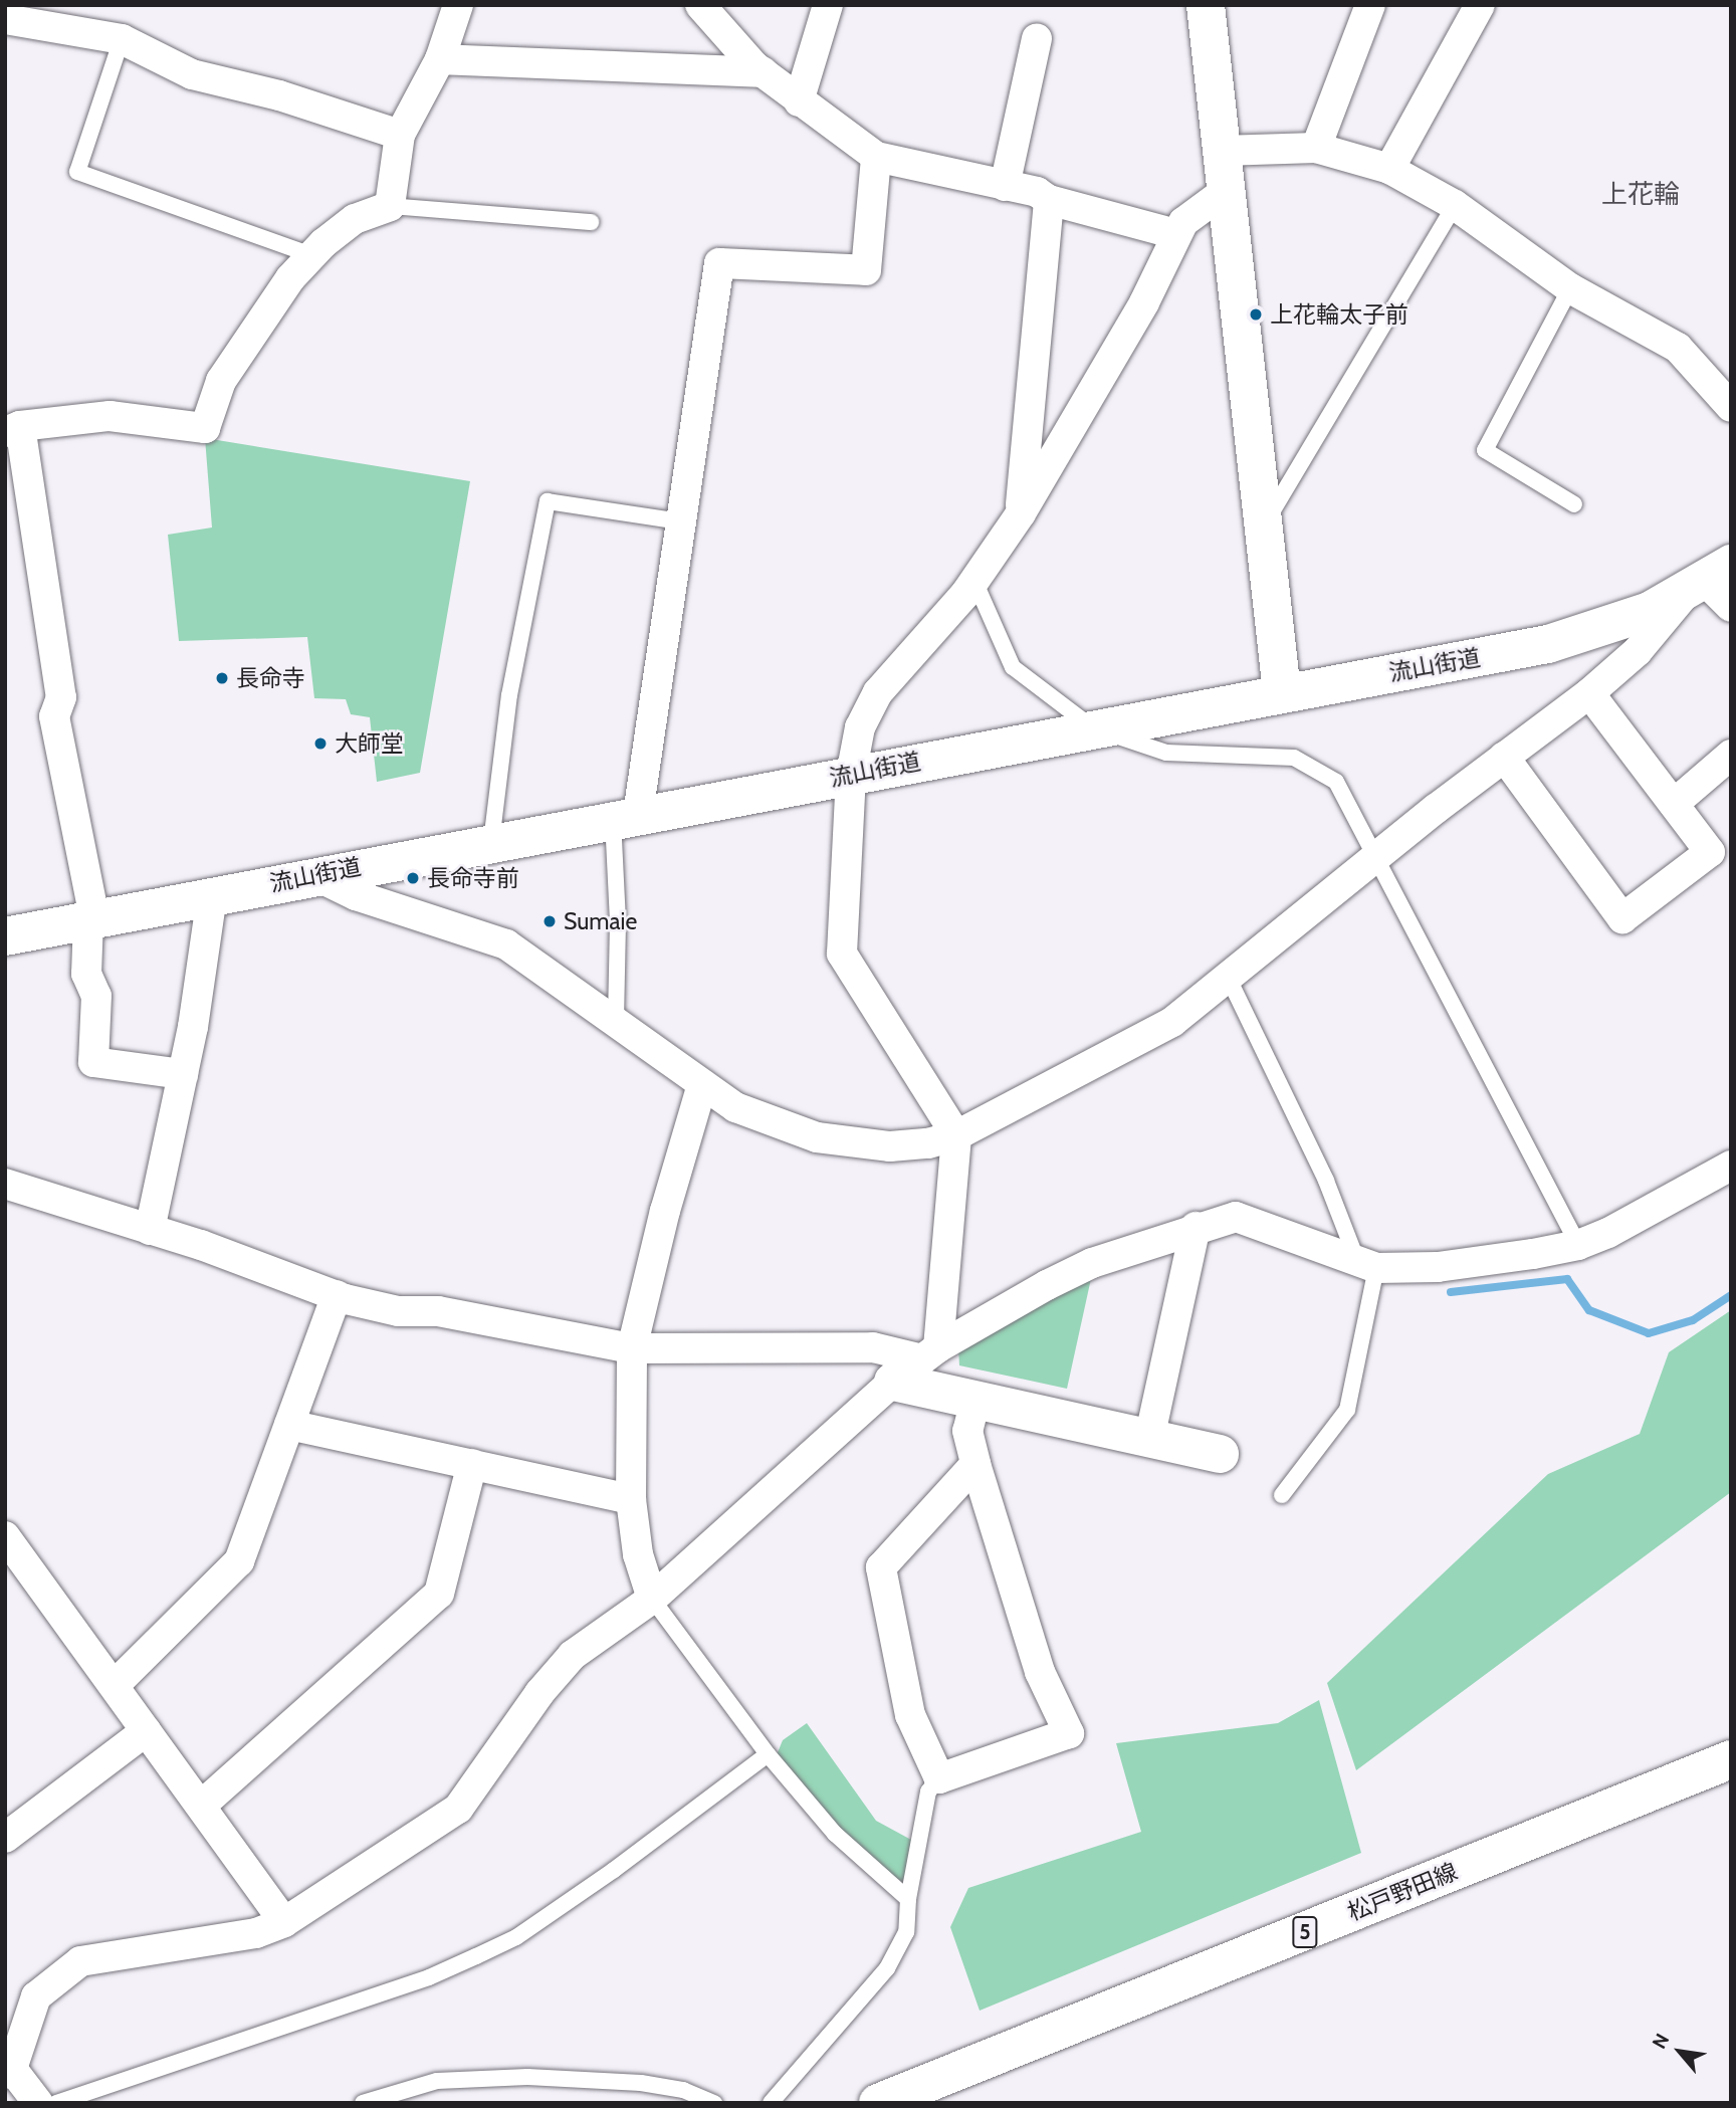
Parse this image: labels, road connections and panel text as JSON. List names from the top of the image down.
{
  "streets": {
    "street": ["流山街道", "松戸野田線", "5"]
  },
  "districts": ["上花輪"],
  "places": [
    "上花輪太子前",
    "長命寺",
    "大師堂",
    "長命寺前",
    "Sumaie"
  ],
  "north": "top left"
}
